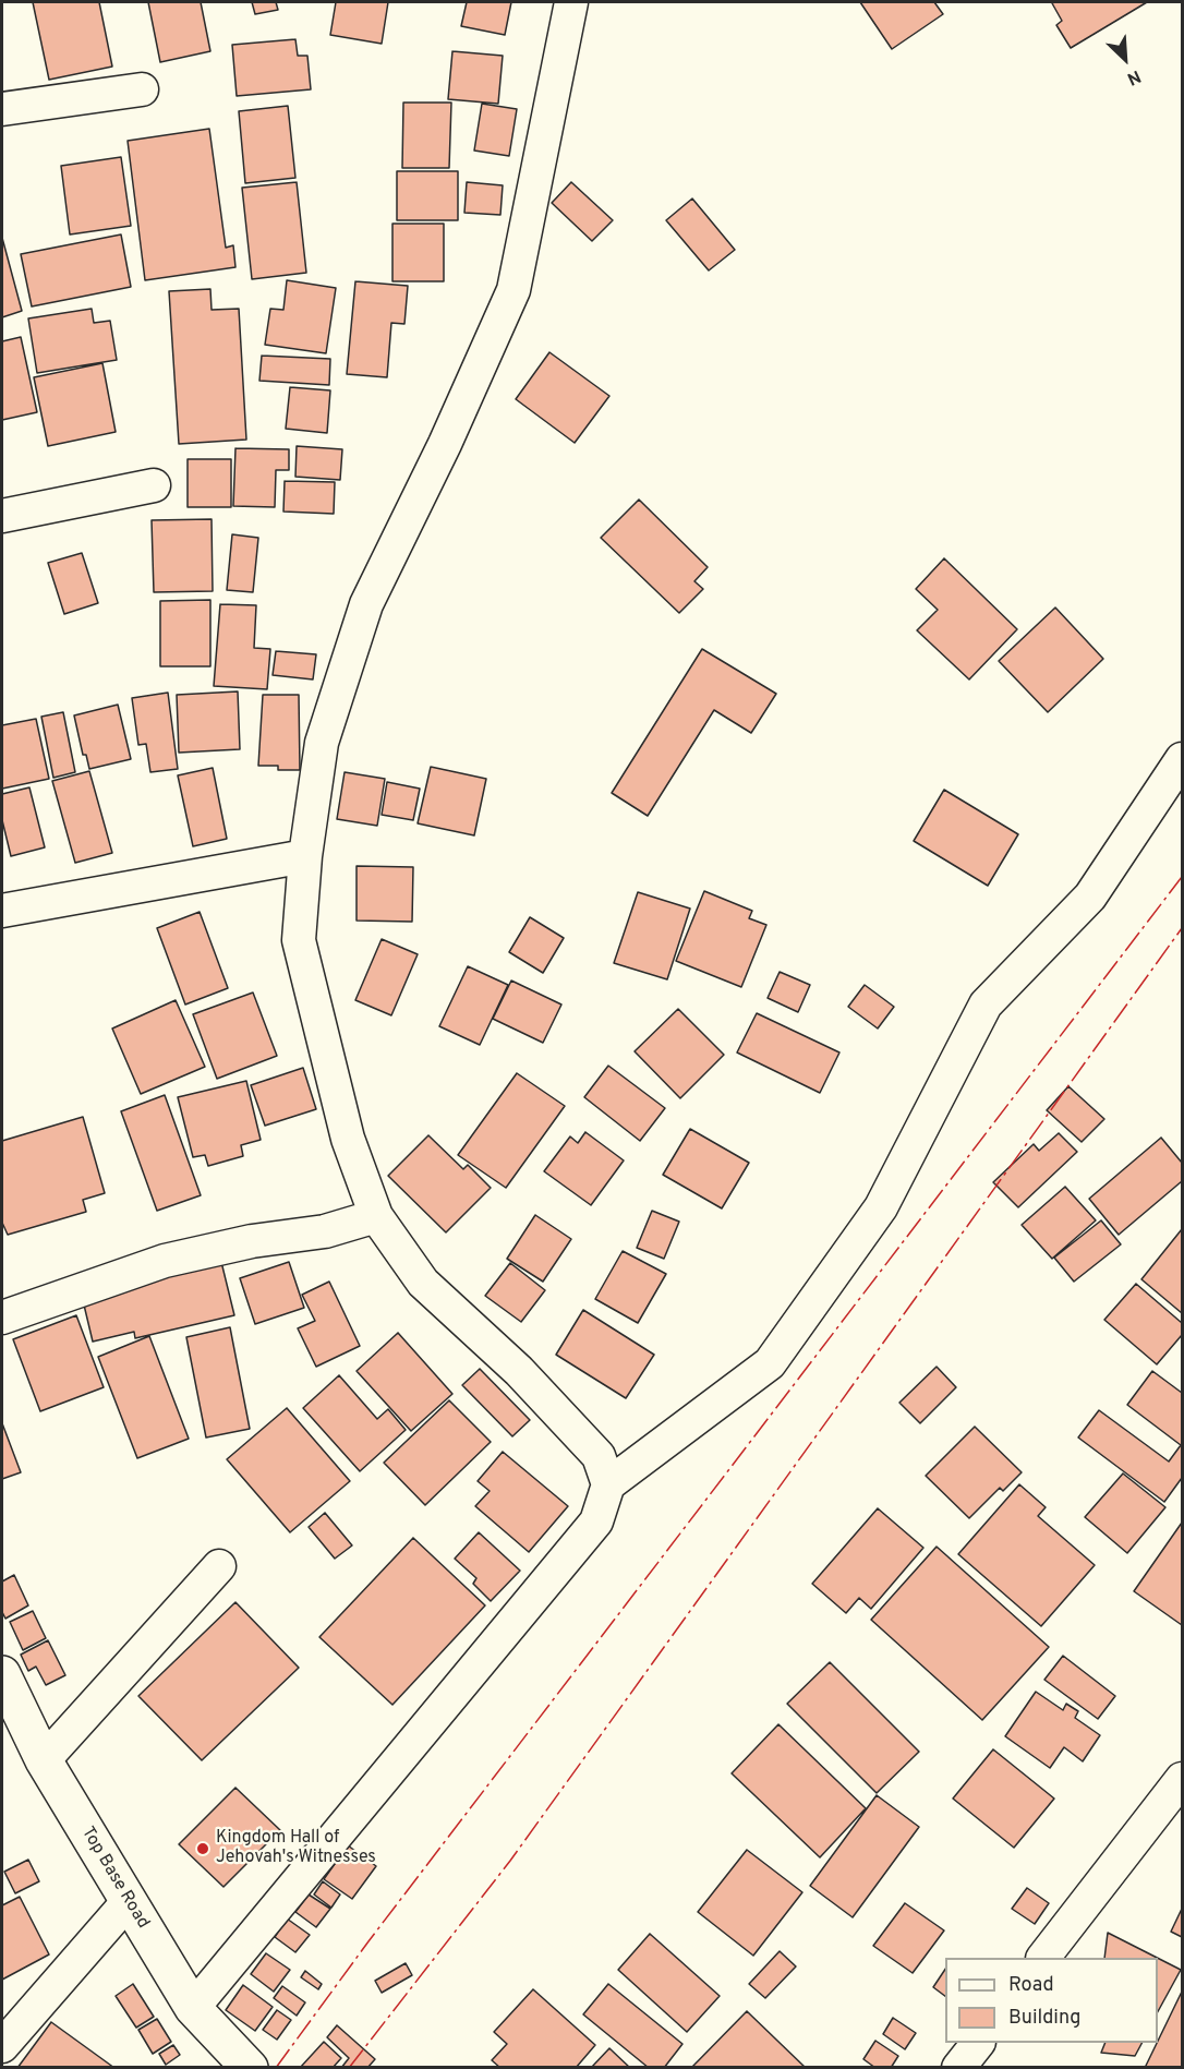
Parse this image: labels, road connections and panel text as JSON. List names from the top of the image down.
{
  "streets": {
    "street": ["Top Base Road"]
  },
  "places": ["Kingdom Hall of Jehovah's Witnesses"],
  "legend": ["Road", "Building"],
  "north": "bottom right"
}
